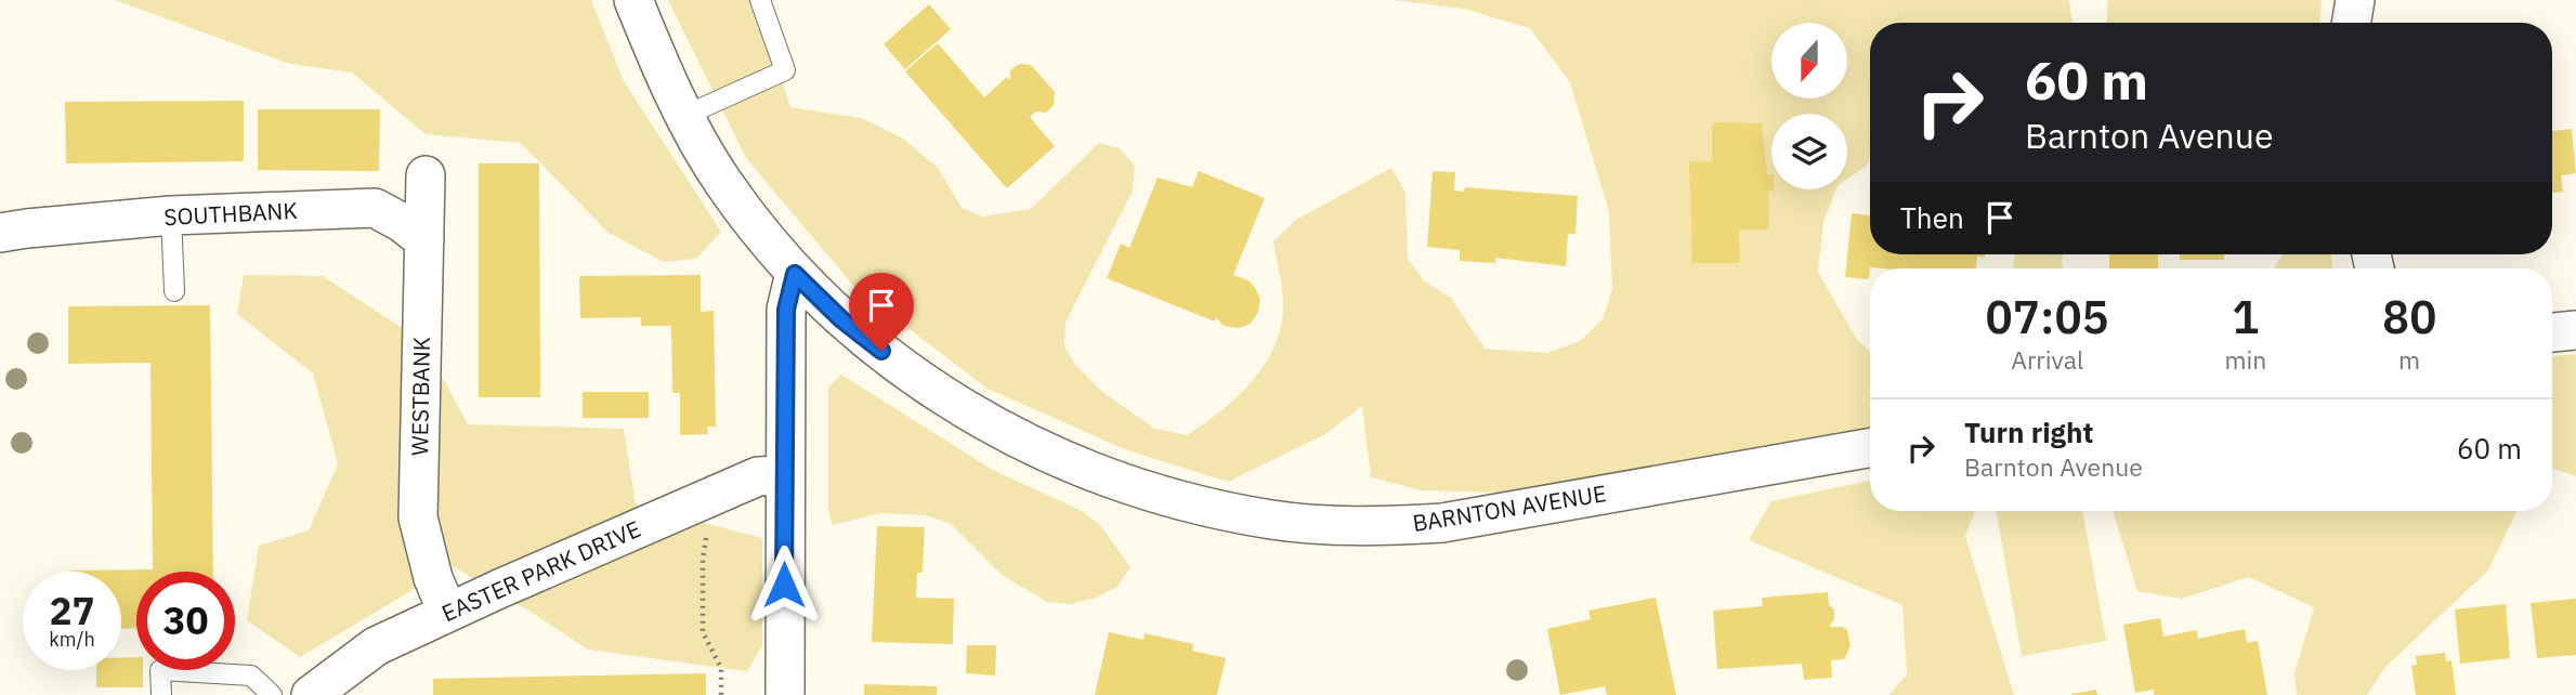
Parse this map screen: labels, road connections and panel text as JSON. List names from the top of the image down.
{
  "streets": {
    "street": [
      "SOUTHBANK",
      "WESTBANK",
      "BARNTON AVENUE",
      "EASTER PARK DRIVE"
    ]
  },
  "crossings": [
    ["SOUTHBANK", "WESTBANK"],
    ["WESTBANK", "EASTER PARK DRIVE"]
  ],
  "north": "bottom",
  "page": {
    "turn": ["60 m", "Barnton Avenue"],
    "then": "Then",
    "eta": [
      "07:05",
      "Arrival",
      "1",
      "min",
      "80",
      "m"
    ],
    "list": [
      {
        "name": "Turn right",
        "note": "Barnton Avenue",
        "value": "60 m"
      }
    ],
    "speed": "27 km/h",
    "limit": "30"
  }
}
